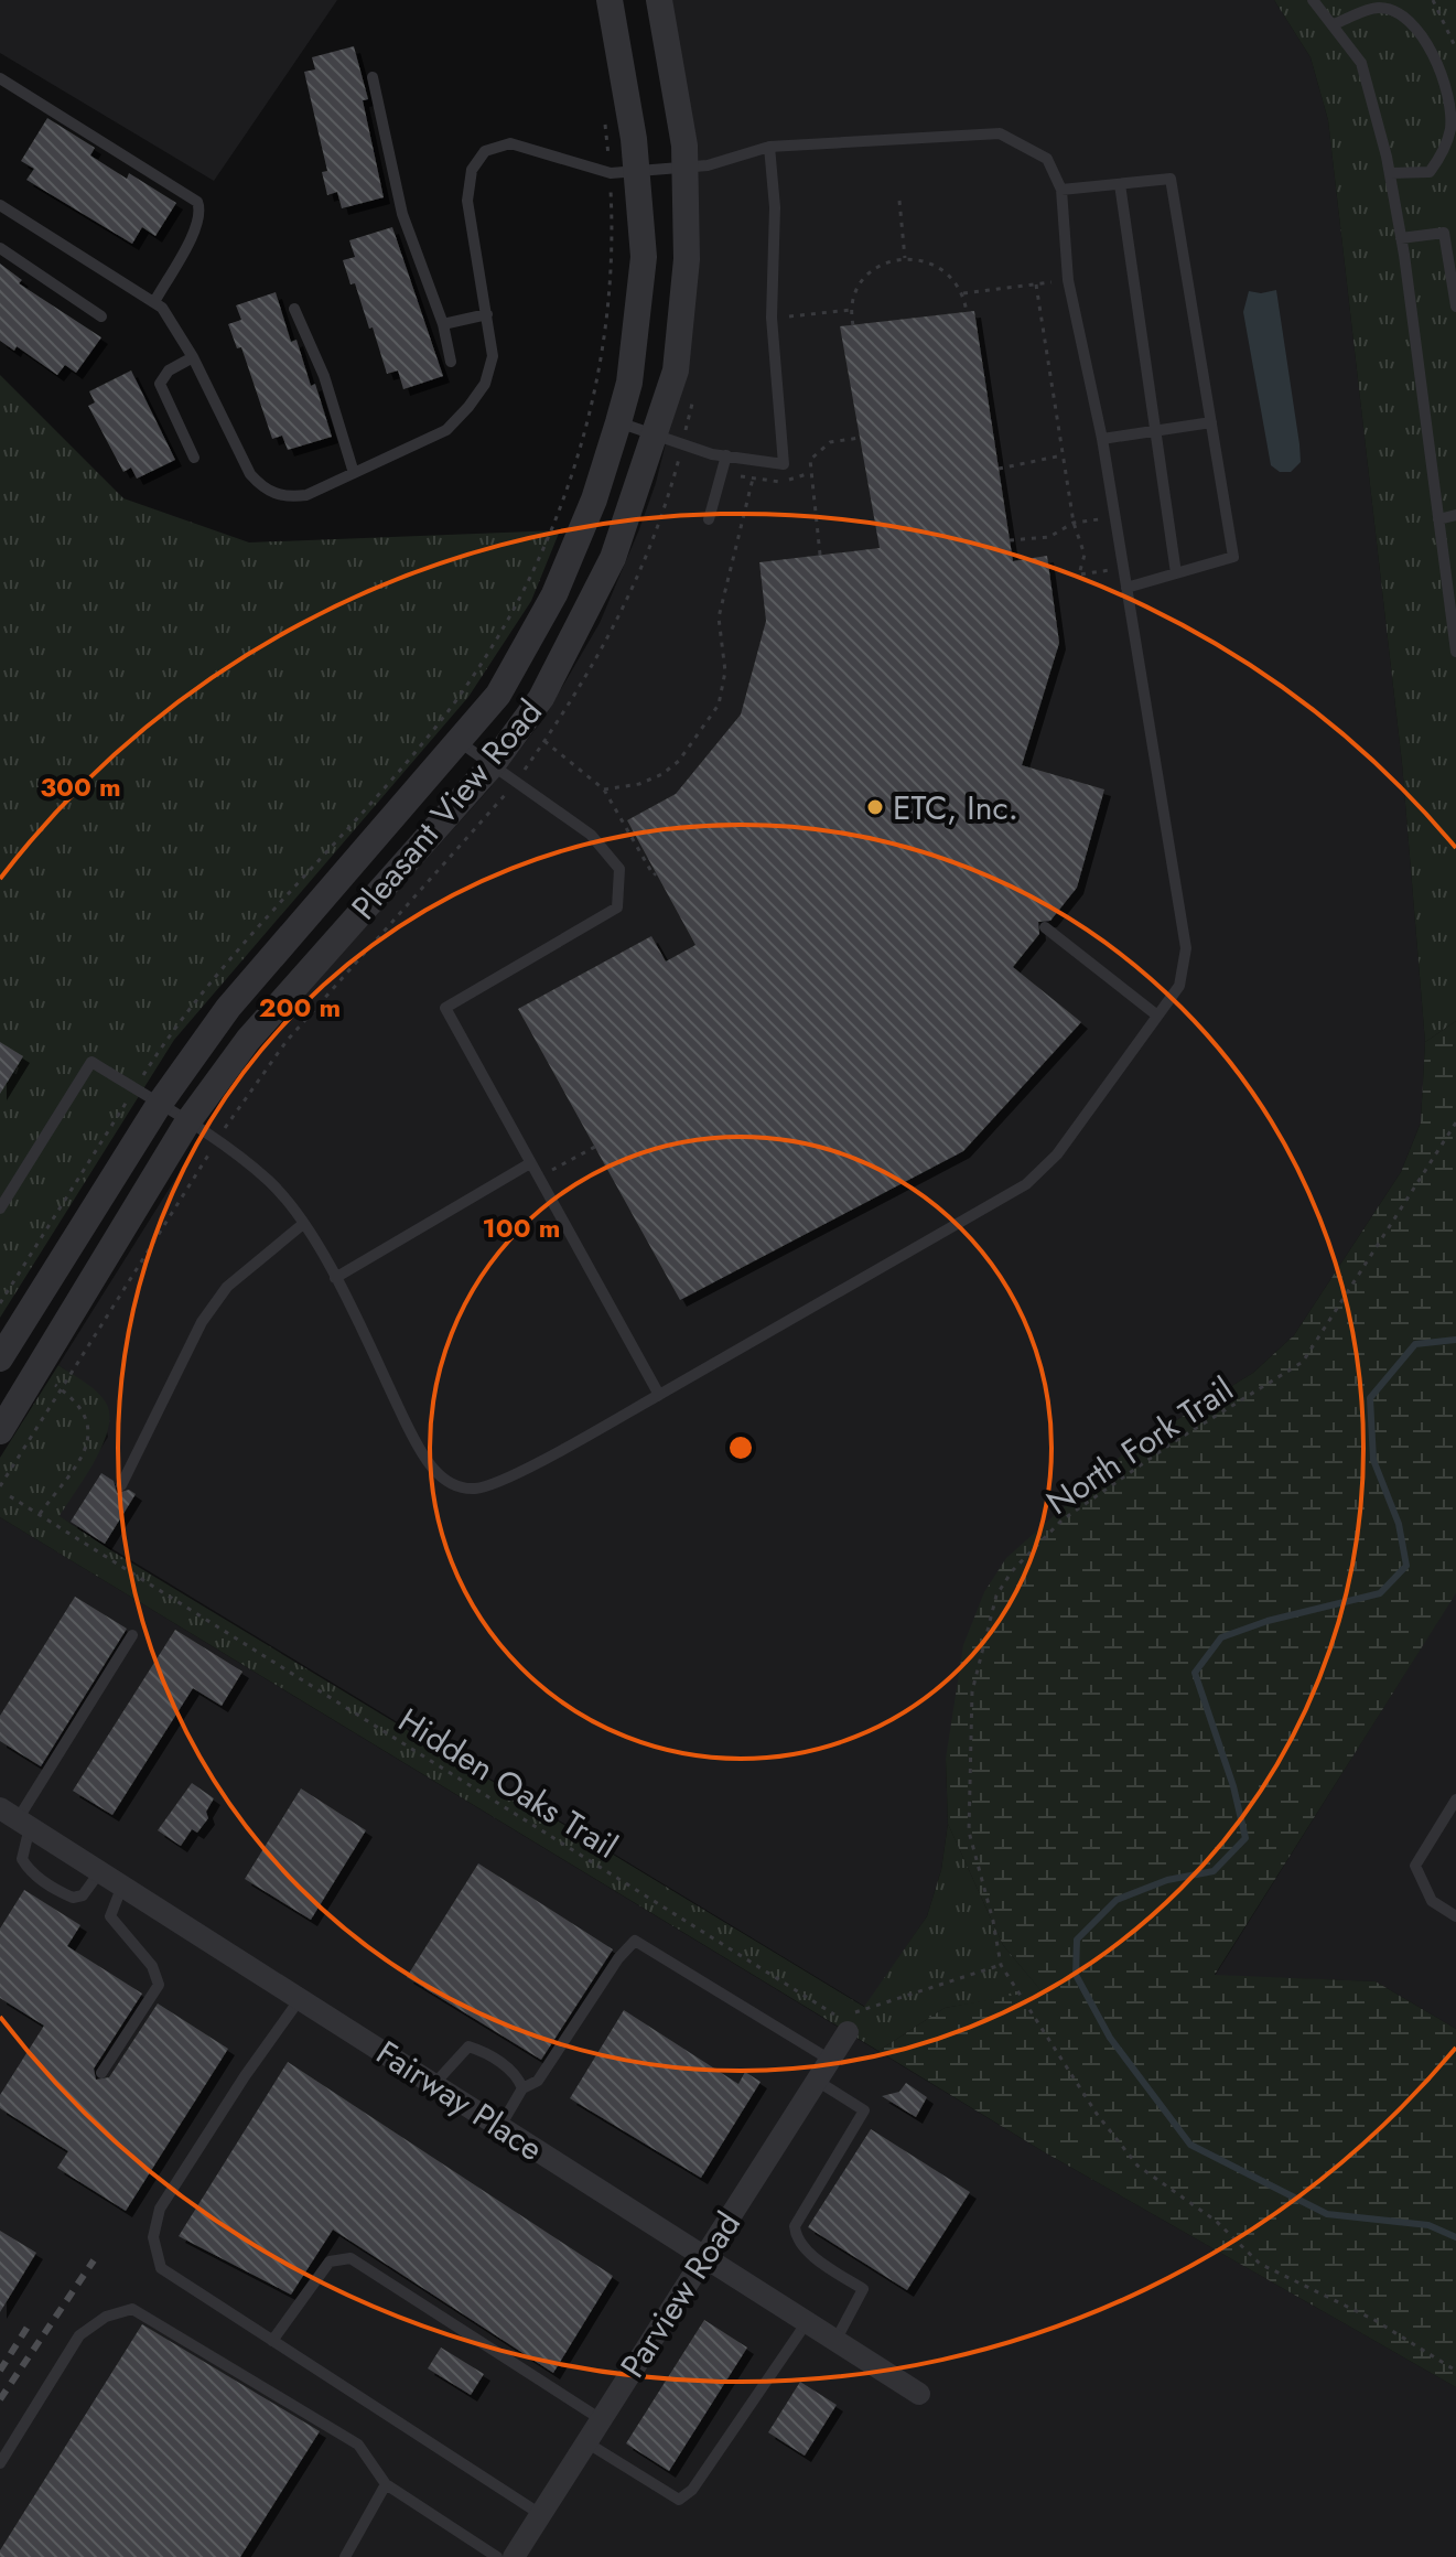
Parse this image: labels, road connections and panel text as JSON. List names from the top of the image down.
{
  "streets": {
    "street": ["Pleasant View Road", "Fairway Place", "Parview Road"],
    "path": ["North Fork Trail", "Hidden Oaks Trail"]
  },
  "crossings": [
    ["Hidden Oaks Trail", "Parview Road"],
    ["Fairway Place", "Parview Road"]
  ],
  "places": ["ETC, Inc."],
  "rings": ["300 m", "200 m", "100 m"]
}
